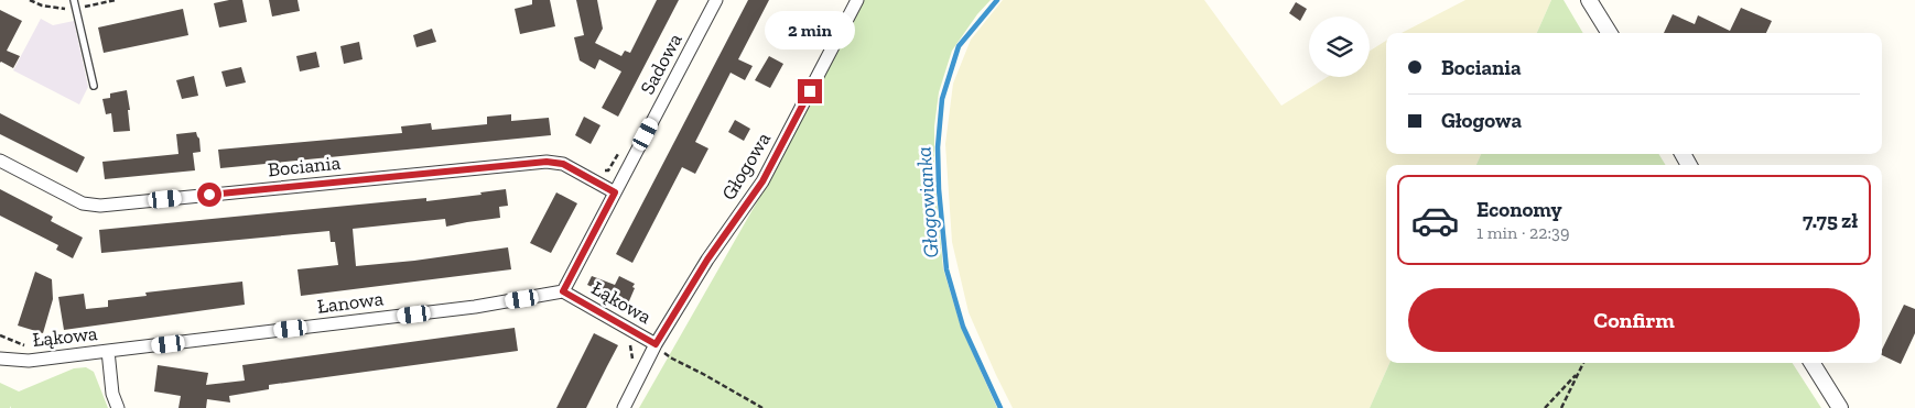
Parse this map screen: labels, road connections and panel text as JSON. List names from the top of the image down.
{
  "streets": {
    "street": [
      "Sadowa",
      "Bociania",
      "Głogowa",
      "Łanowa",
      "Łąkowa"
    ]
  },
  "crossings": [
    ["Sadowa", "Bociania"],
    ["Sadowa", "Łanowa"],
    ["Sadowa", "Łąkowa"],
    ["Głogowa", "Łąkowa"],
    ["Łanowa", "Łąkowa"]
  ],
  "water": ["Głogowianka"],
  "page": {
    "bubble": "2 min",
    "banner": ["Bociania", "Głogowa"],
    "list": [
      {
        "name": "Economy",
        "note": "1 min · 22:39",
        "value": "7.75 zł"
      }
    ],
    "buttons": "Confirm"
  }
}
